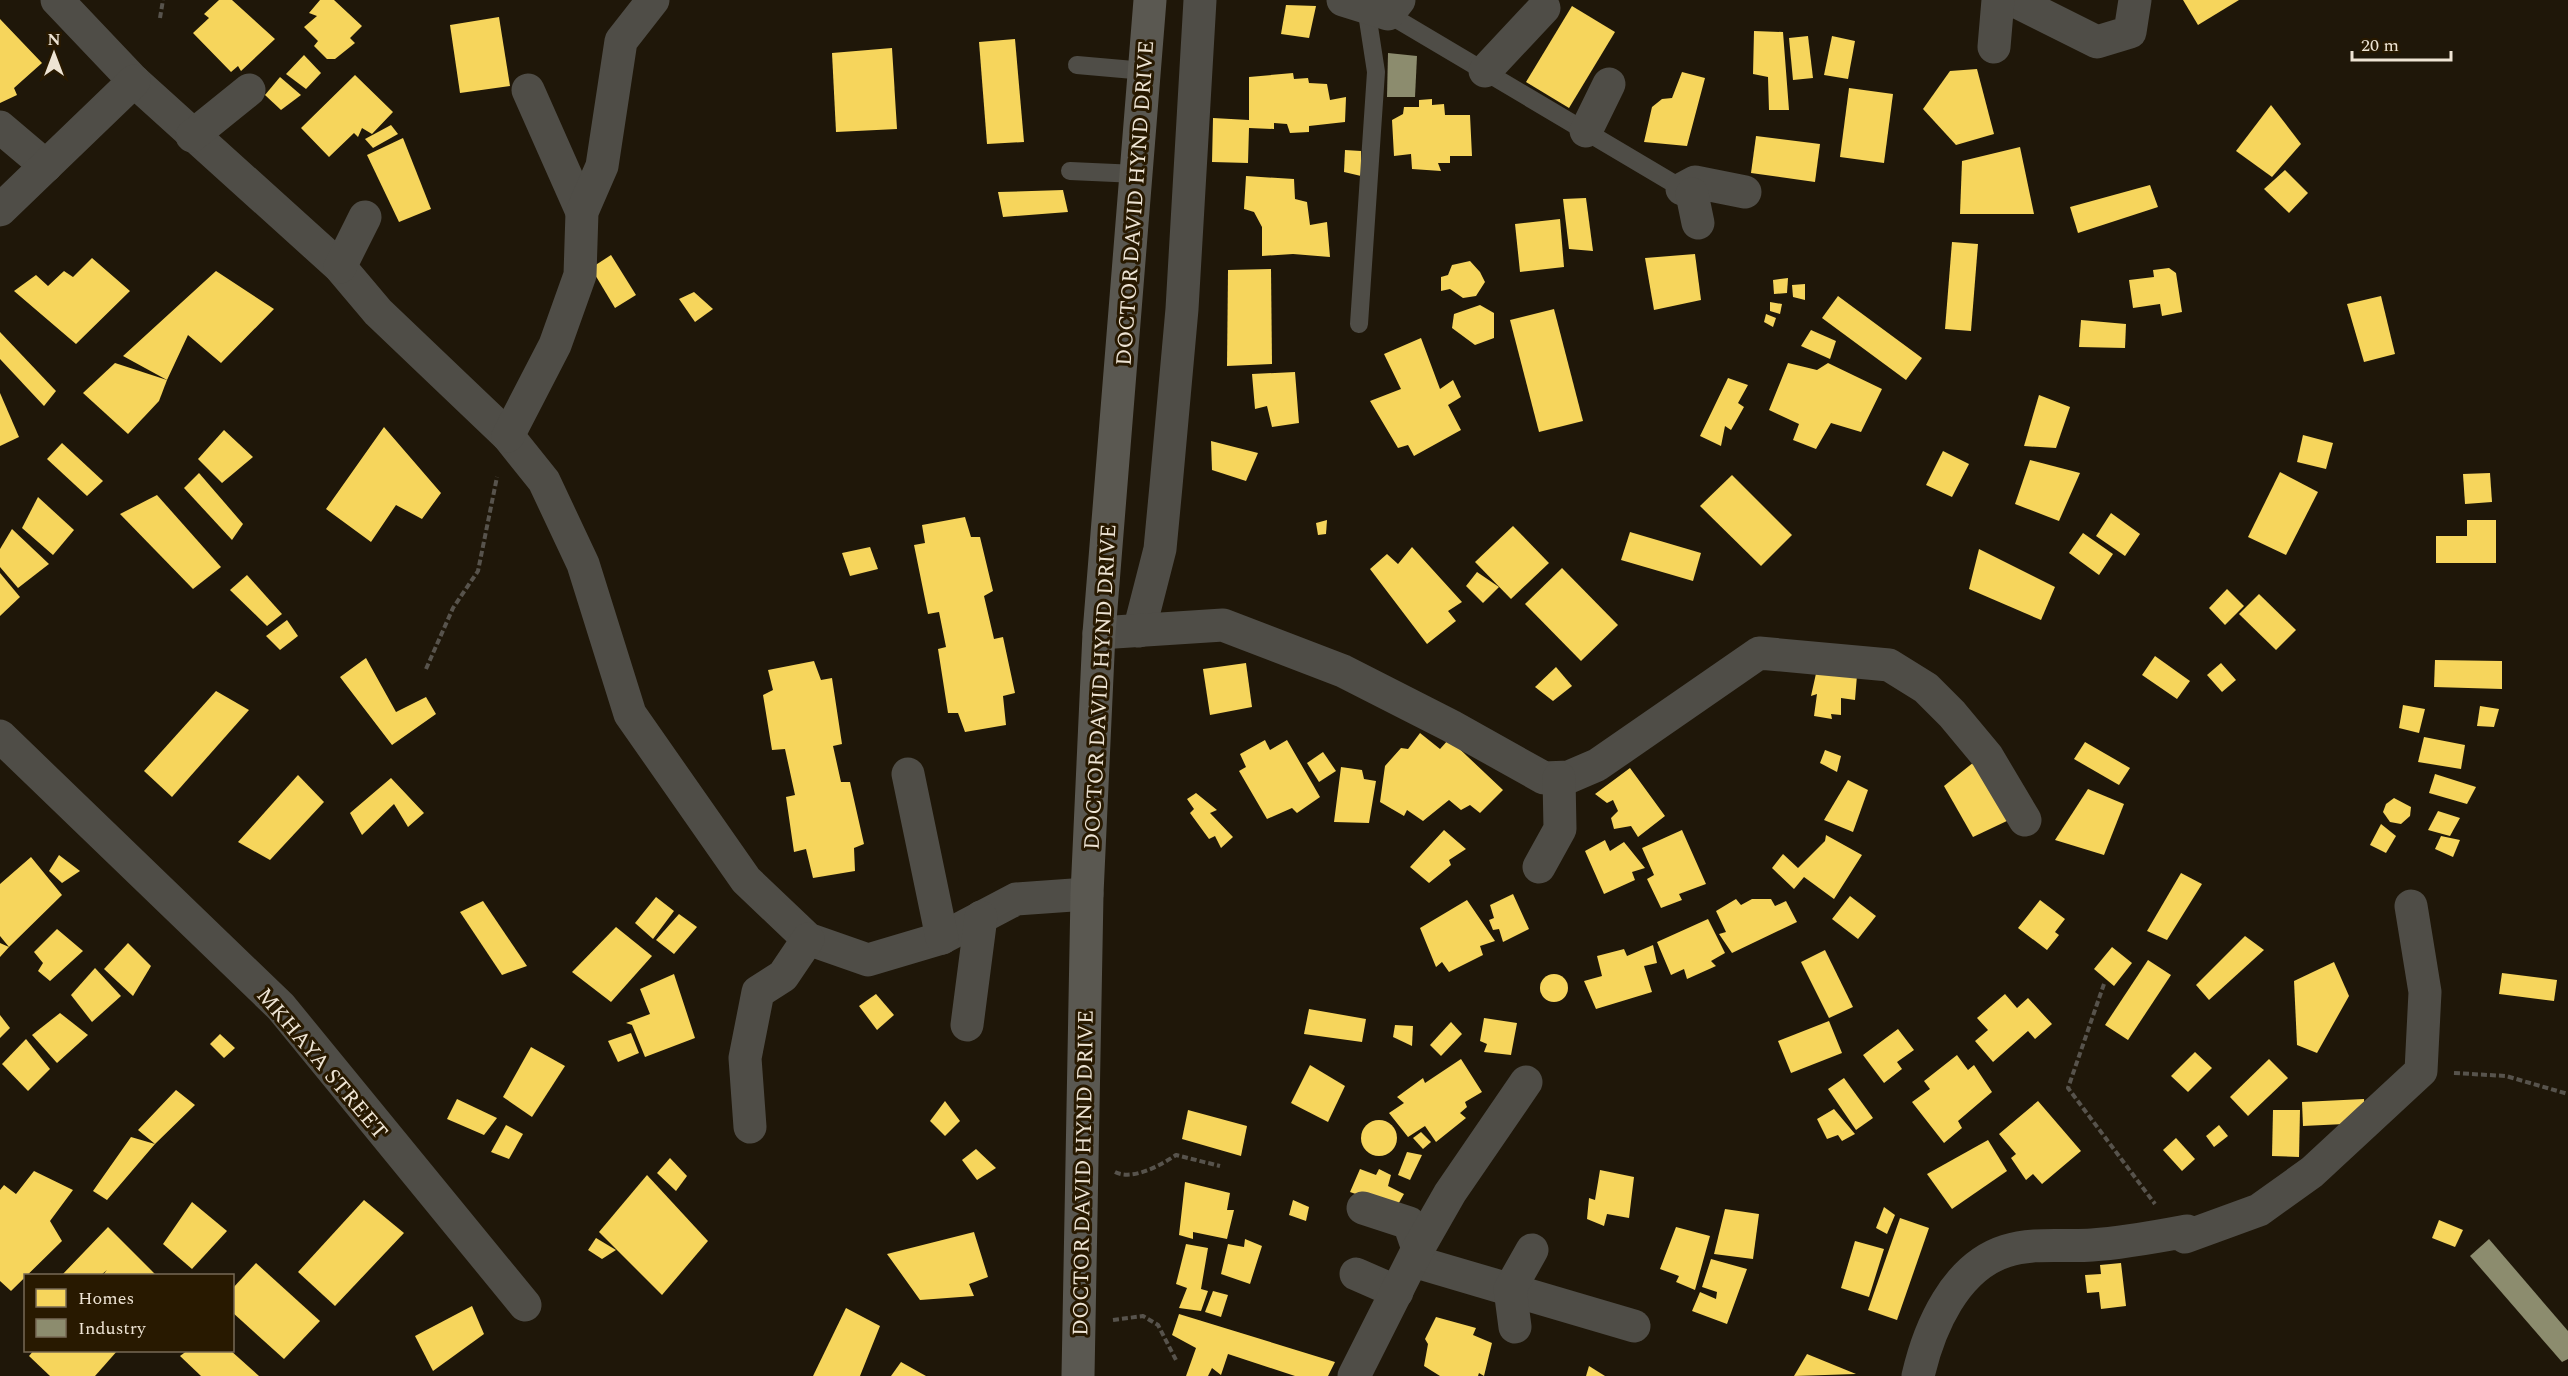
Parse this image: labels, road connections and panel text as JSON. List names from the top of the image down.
{
  "streets": {
    "main road": ["DOCTOR DAVID HYND DRIVE"],
    "street": ["MKHAYA STREET"]
  },
  "legend": ["Homes", "Industry"],
  "scale_bar": "20 m",
  "north": "top"
}
